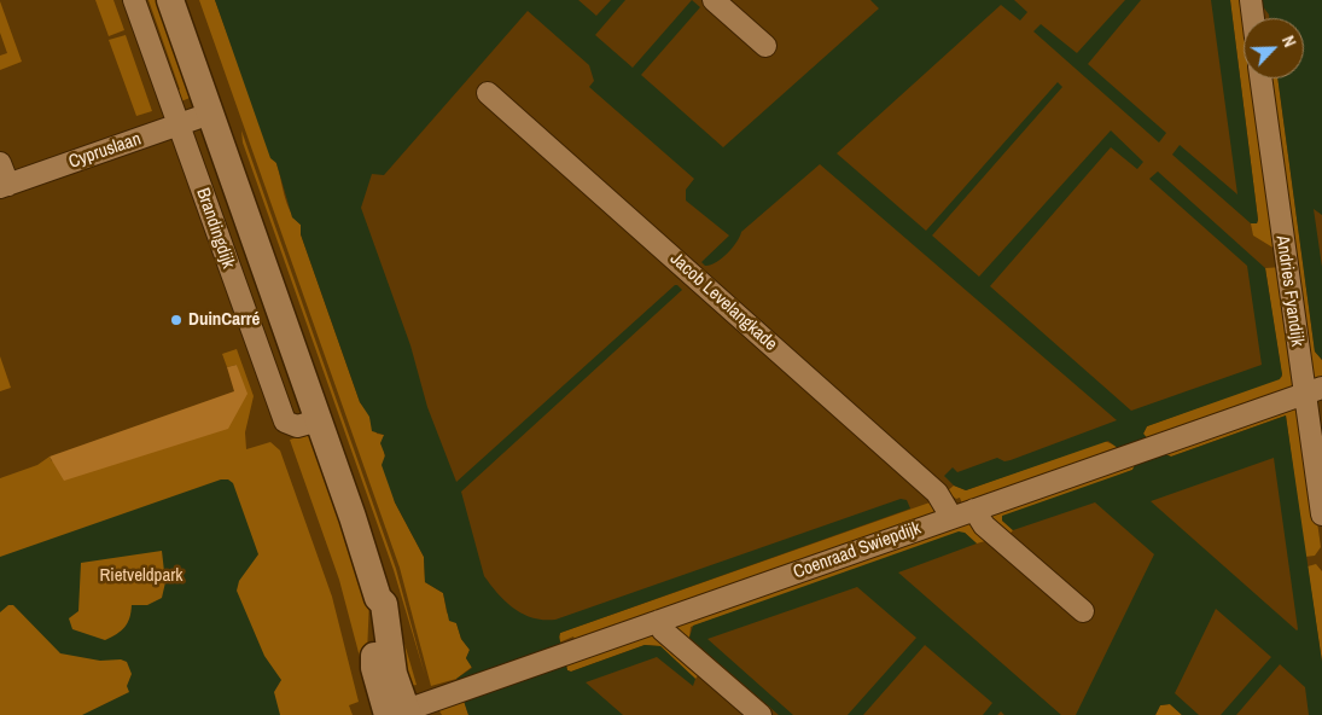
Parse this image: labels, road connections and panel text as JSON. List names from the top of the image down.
{
  "streets": {
    "street": [
      "Cypruslaan",
      "Brandingdijk",
      "Andries Fyandijk",
      "Jacob Levelangkade",
      "Coenraad Swiepdijk"
    ]
  },
  "crossings": [
    ["Cypruslaan", "Brandingdijk"],
    ["Brandingdijk", "Coenraad Swiepdijk"],
    ["Andries Fyandijk", "Coenraad Swiepdijk"],
    ["Jacob Levelangkade", "Coenraad Swiepdijk"]
  ],
  "parks": ["Rietveldpark"],
  "places": ["DuinCarré"],
  "north": "top right"
}
